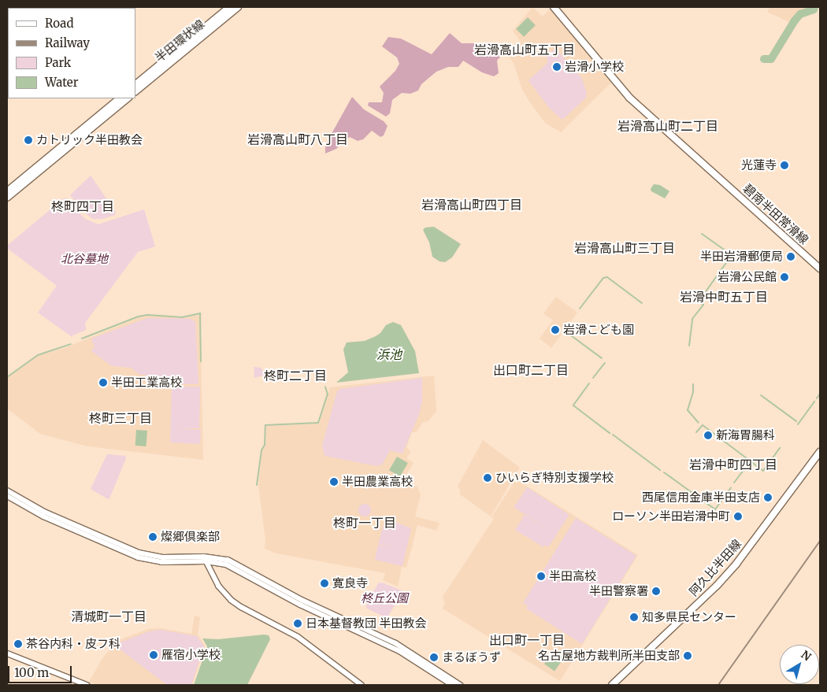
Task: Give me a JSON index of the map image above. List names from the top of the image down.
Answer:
{
  "streets": {
    "main road": ["半田環状線", "碧南半田常滑線", "阿久比半田線"]
  },
  "districts": [
    "岩滑高山町五丁目",
    "岩滑高山町二丁目",
    "岩滑高山町八丁目",
    "岩滑高山町四丁目",
    "柊町四丁目",
    "岩滑高山町三丁目",
    "岩滑中町五丁目",
    "出口町二丁目",
    "柊町二丁目",
    "柊町三丁目",
    "岩滑中町四丁目",
    "柊町一丁目",
    "清城町一丁目",
    "出口町一丁目"
  ],
  "water": ["浜池"],
  "parks": ["北谷墓地", "柊丘公園"],
  "places": [
    "岩滑小学校",
    "カトリック半田教会",
    "光蓮寺",
    "半田岩滑郵便局",
    "岩滑公民館",
    "岩滑こども園",
    "半田工業高校",
    "新海胃腸科",
    "ひいらぎ特別支援学校",
    "半田農業高校",
    "西尾信用金庫半田支店",
    "ローソン半田岩滑中町",
    "燦郷倶楽部",
    "半田高校",
    "寛良寺",
    "半田警察署",
    "知多県民センター",
    "日本基督教団 半田教会",
    "茶谷内科・皮フ科",
    "雁宿小学校",
    "名古屋地方裁判所半田支部",
    "まるぼうず"
  ],
  "legend": [
    "Road",
    "Railway",
    "Park",
    "Water"
  ],
  "scale_bar": "100 m",
  "north": "top right"
}
